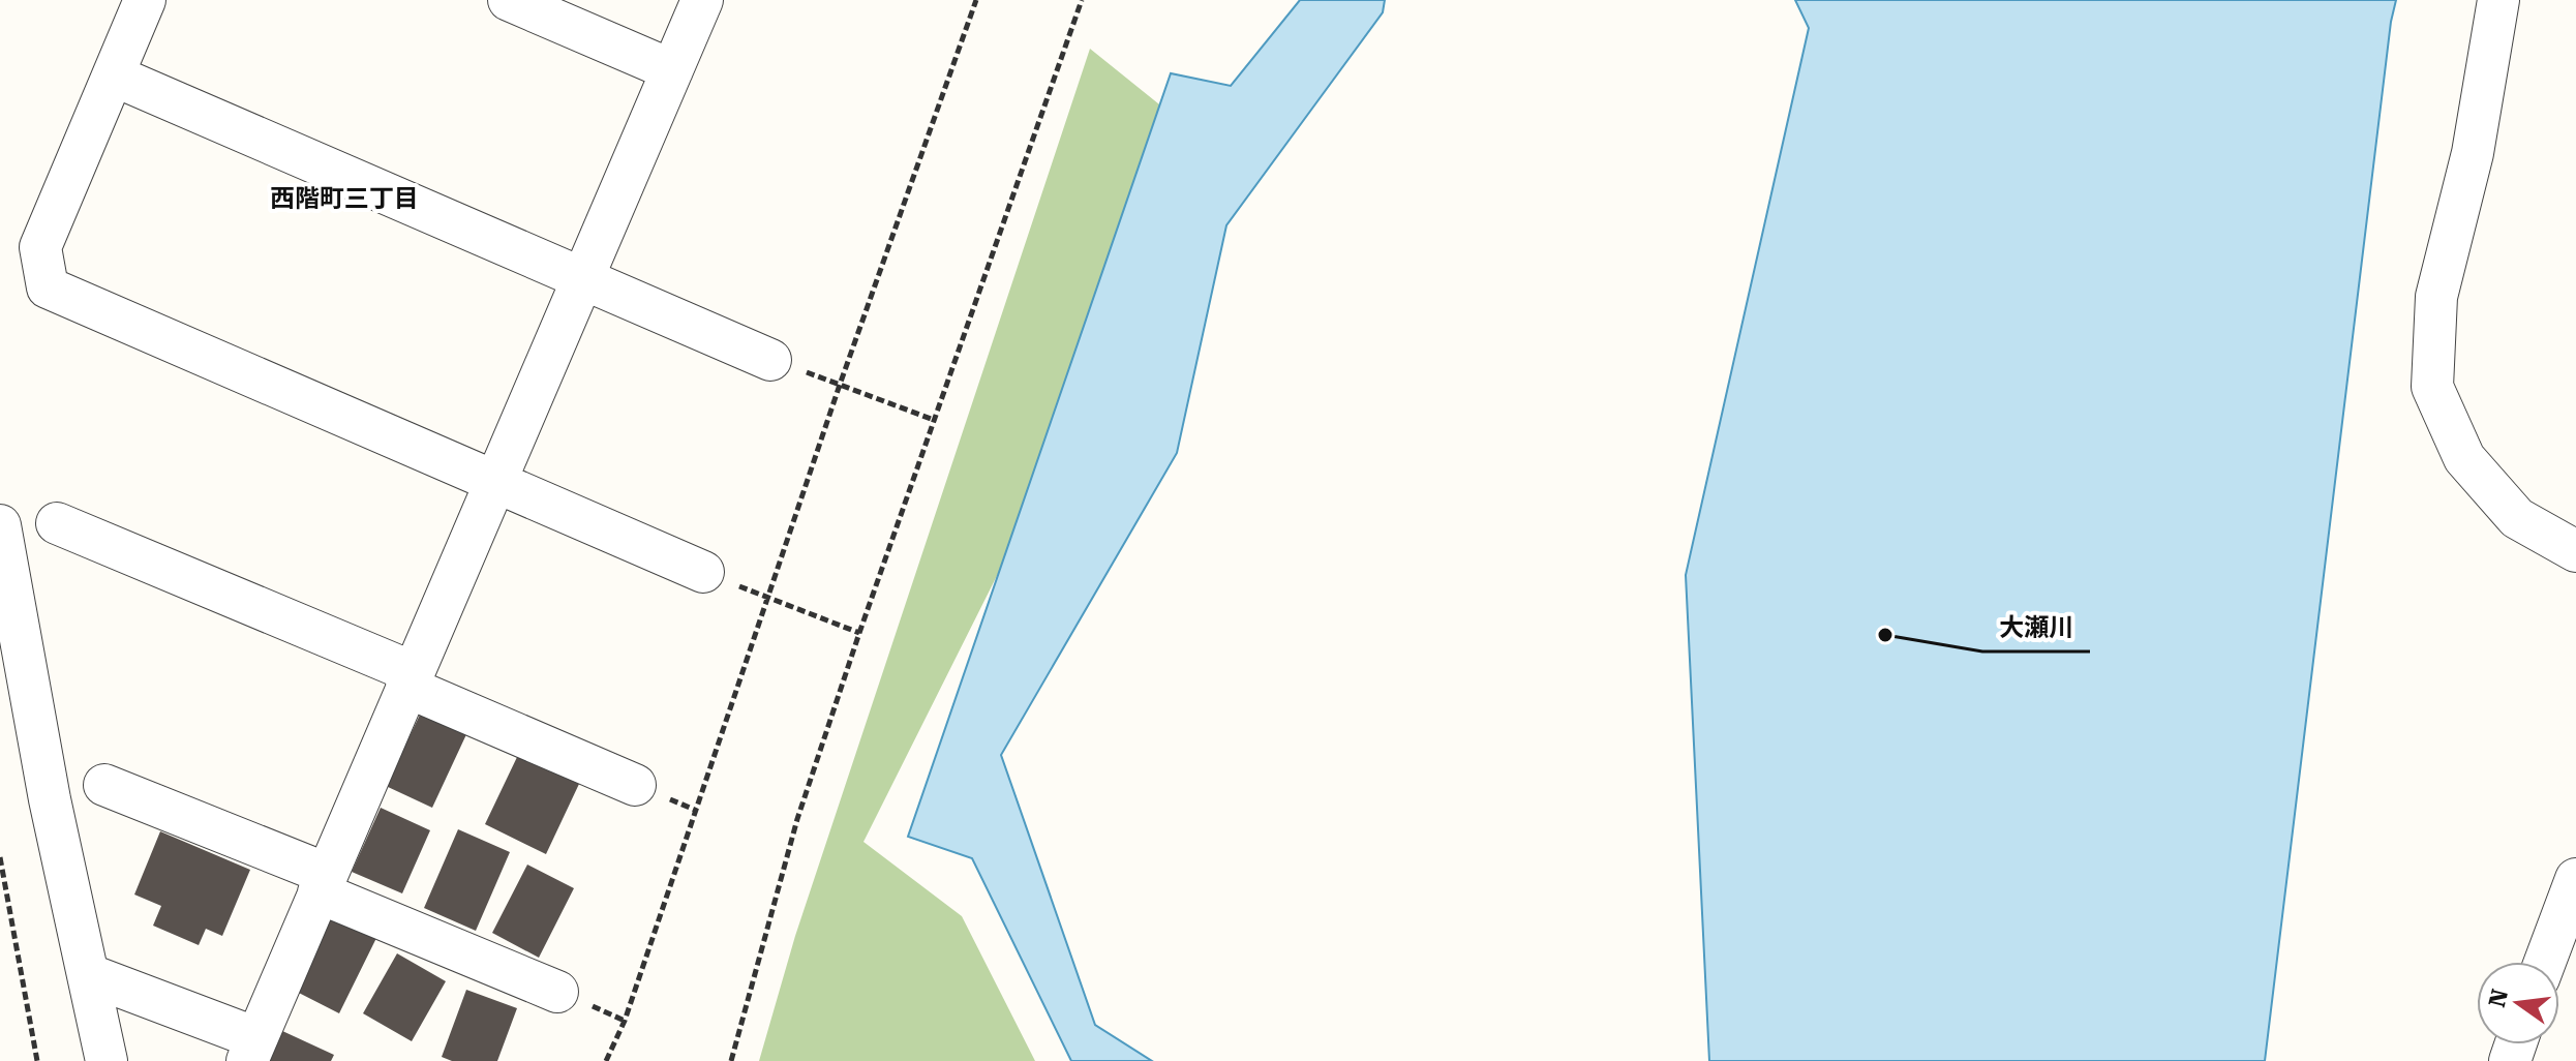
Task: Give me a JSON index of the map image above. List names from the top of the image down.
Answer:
{
  "districts": ["西階町三丁目"],
  "places": ["大瀬川"],
  "north": "left"
}
